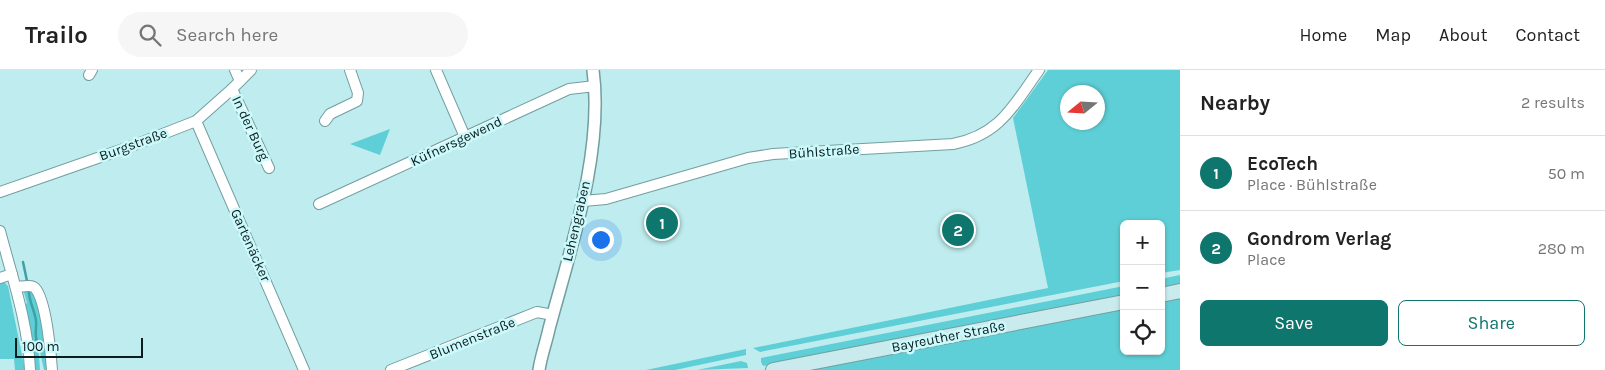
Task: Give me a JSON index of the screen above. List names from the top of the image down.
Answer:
{
  "streets": {
    "main road": ["Bayreuther Straße"],
    "street": [
      "In der Burg",
      "Küfnersgewend",
      "Burgstraße",
      "Bühlstraße",
      "Lehengraben",
      "Gartenäcker",
      "Blumenstraße"
    ]
  },
  "crossings": [
    ["In der Burg", "Burgstraße"],
    ["Küfnersgewend", "Lehengraben"],
    ["Burgstraße", "Gartenäcker"],
    ["Bühlstraße", "Lehengraben"],
    ["Lehengraben", "Blumenstraße"]
  ],
  "scale_bar": "100 m",
  "north": "left",
  "page": {
    "header": "Trailo",
    "search": "Search here",
    "nav": [
      "Home",
      "Map",
      "About",
      "Contact"
    ],
    "heading": ["Nearby", "2 results"],
    "list": [
      {
        "mark": "1",
        "name": "EcoTech",
        "note": "Place · Bühlstraße",
        "value": "50 m"
      },
      {
        "mark": "2",
        "name": "Gondrom Verlag",
        "note": "Place",
        "value": "280 m"
      }
    ],
    "pins": ["1", "2"],
    "map_buttons": ["+", "−"],
    "buttons": ["Save", "Share"],
    "scale": "100 m"
  }
}
